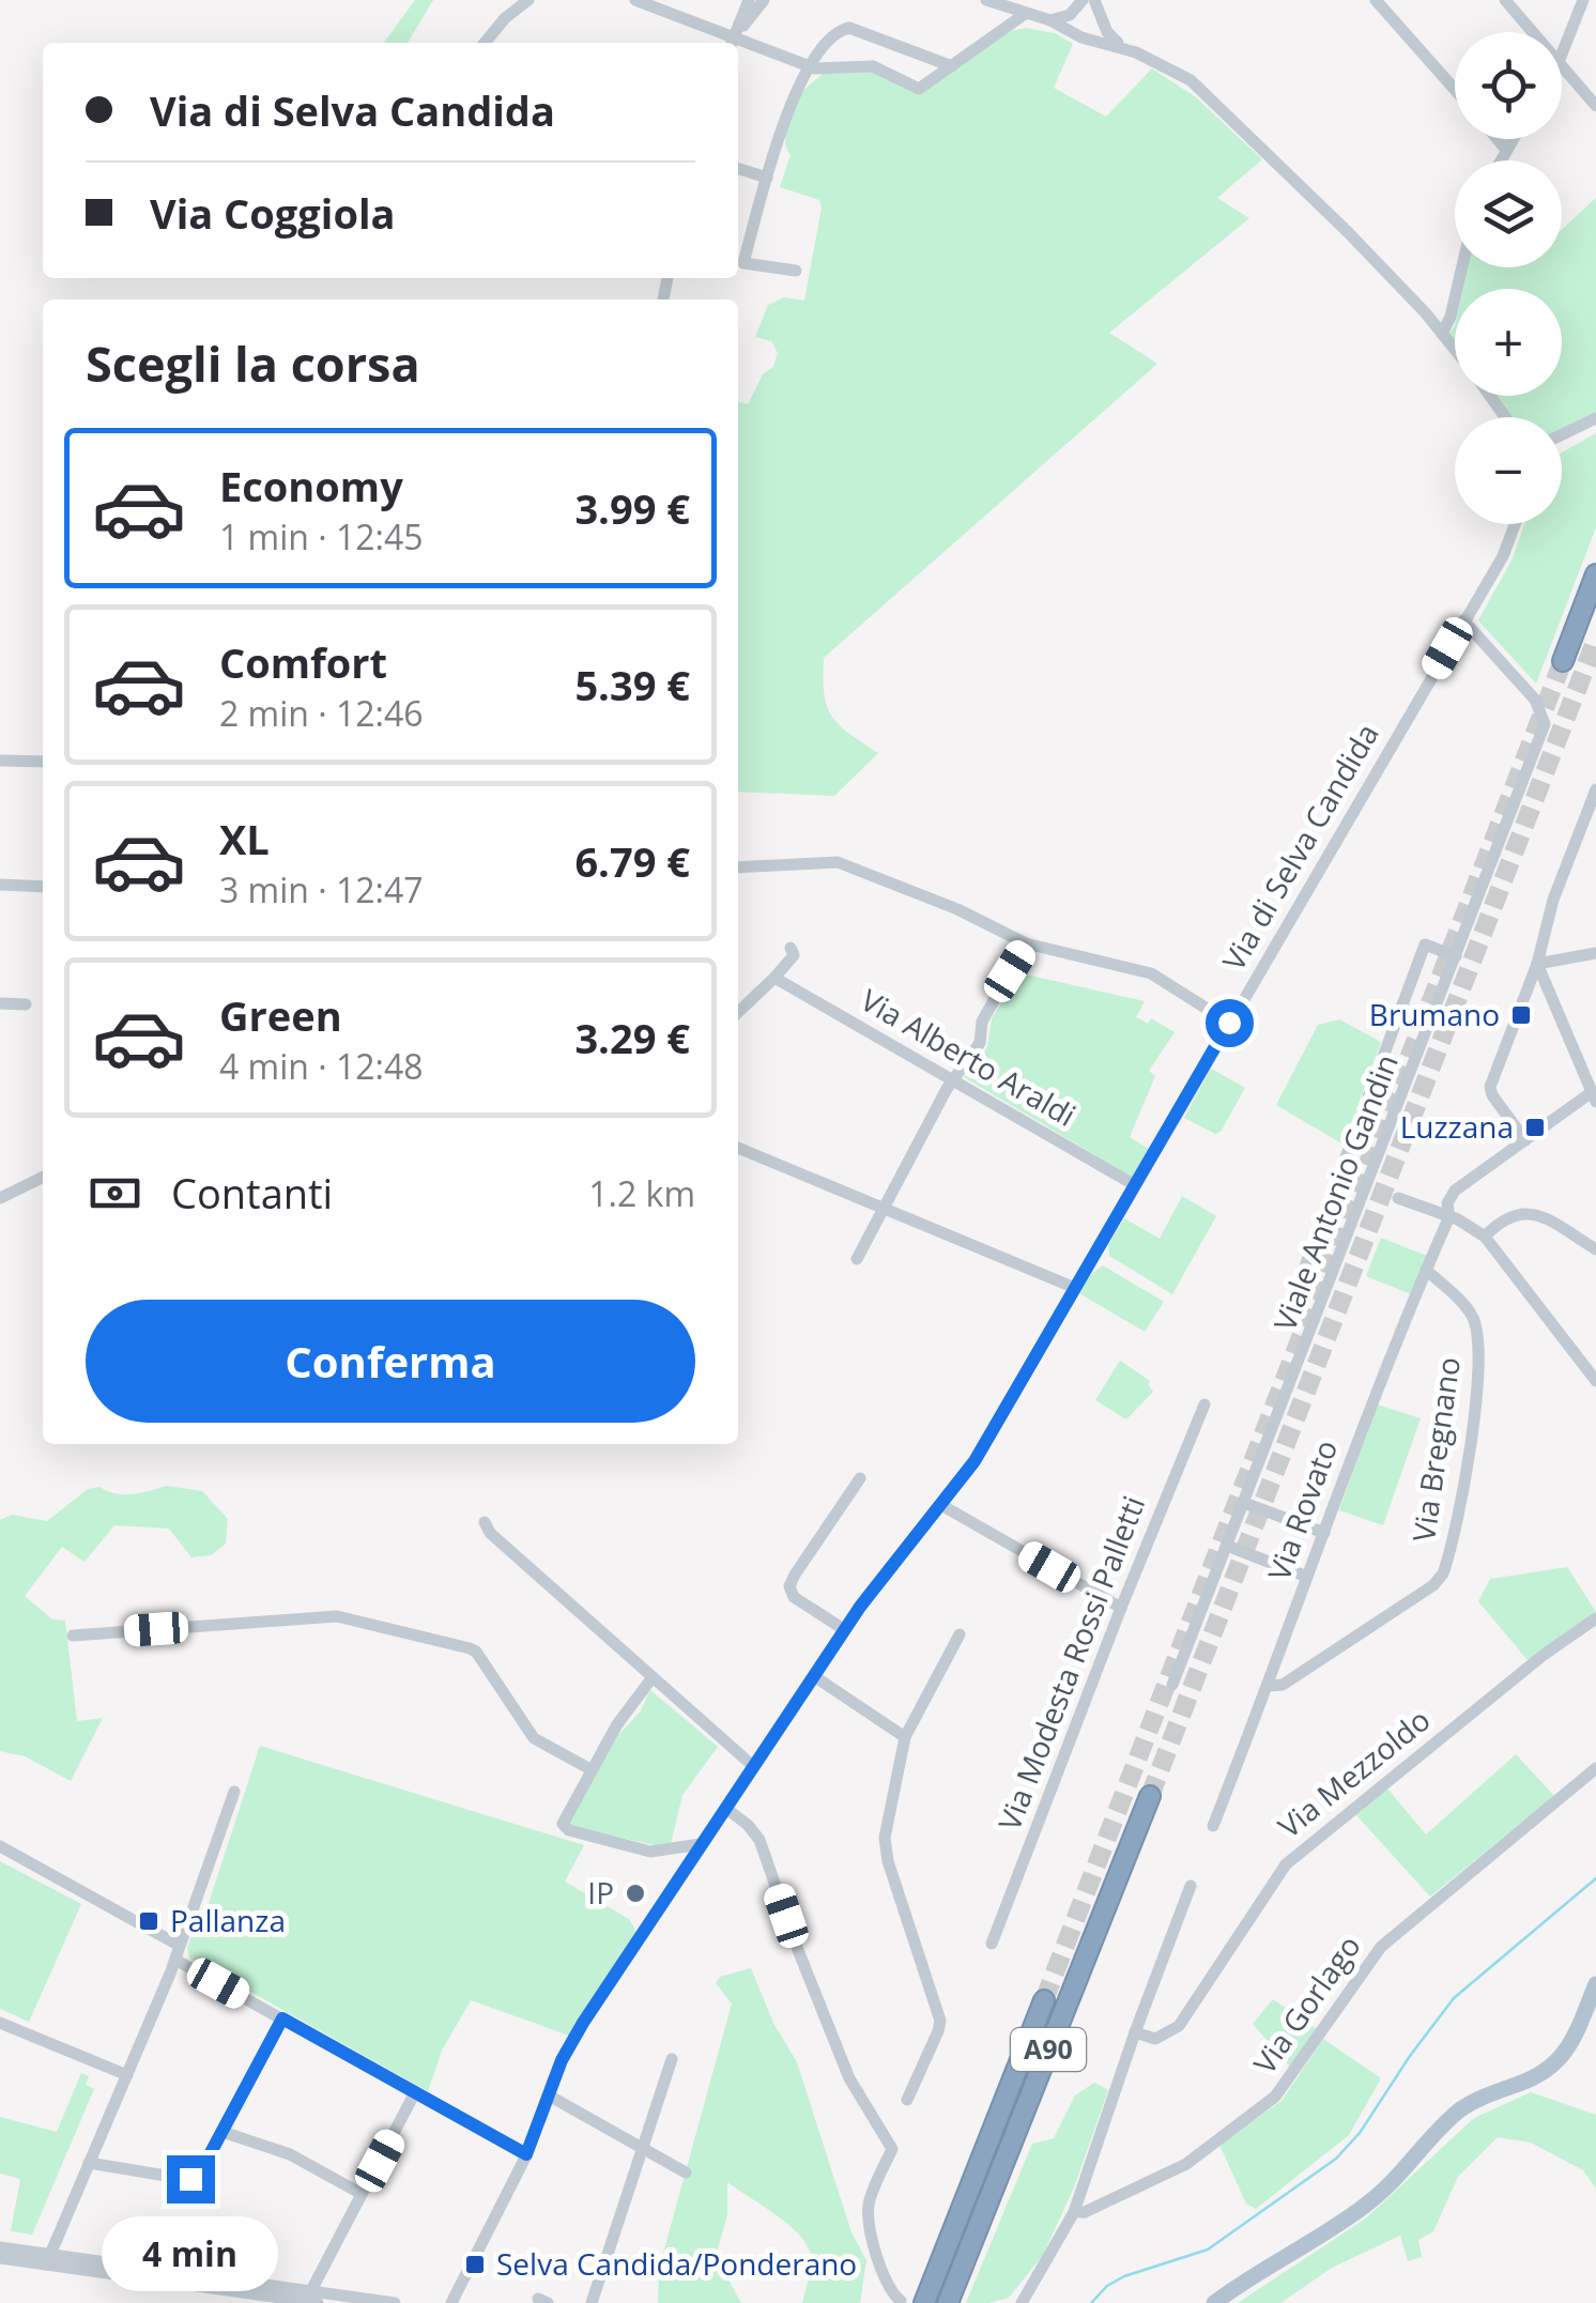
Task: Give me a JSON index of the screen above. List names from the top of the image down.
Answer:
{
  "streets": {
    "highway": ["A90"],
    "street": [
      "Via di Selva Candida",
      "Via Alberto Araldi",
      "Viale Antonio Gandin",
      "Via Bregnano",
      "Via Rovato",
      "Via Modesta Rossi Palletti",
      "Via Mezzoldo",
      "Via Gorlago"
    ]
  },
  "crossings": [
    ["Via di Selva Candida", "Via Alberto Araldi"],
    ["Via di Selva Candida", "Viale Antonio Gandin"],
    ["Via Bregnano", "Via Rovato"]
  ],
  "places": {
    "transit": [
      "Brumano",
      "Luzzana",
      "Pallanza",
      "Selva Candida/Ponderano"
    ],
    "other": ["IP"]
  },
  "page": {
    "map_buttons": ["+", "−"],
    "banner": ["Via di Selva Candida", "Via Coggiola"],
    "heading": "Scegli la corsa",
    "list": [
      {
        "name": "Economy",
        "note": "1 min · 12:45",
        "value": "3.99 €"
      },
      {
        "name": "Comfort",
        "note": "2 min · 12:46",
        "value": "5.39 €"
      },
      {
        "name": "XL",
        "note": "3 min · 12:47",
        "value": "6.79 €"
      },
      {
        "name": "Green",
        "note": "4 min · 12:48",
        "value": "3.29 €"
      }
    ],
    "pay": ["Contanti", "1.2 km"],
    "buttons": "Conferma",
    "bubble": "4 min"
  }
}
